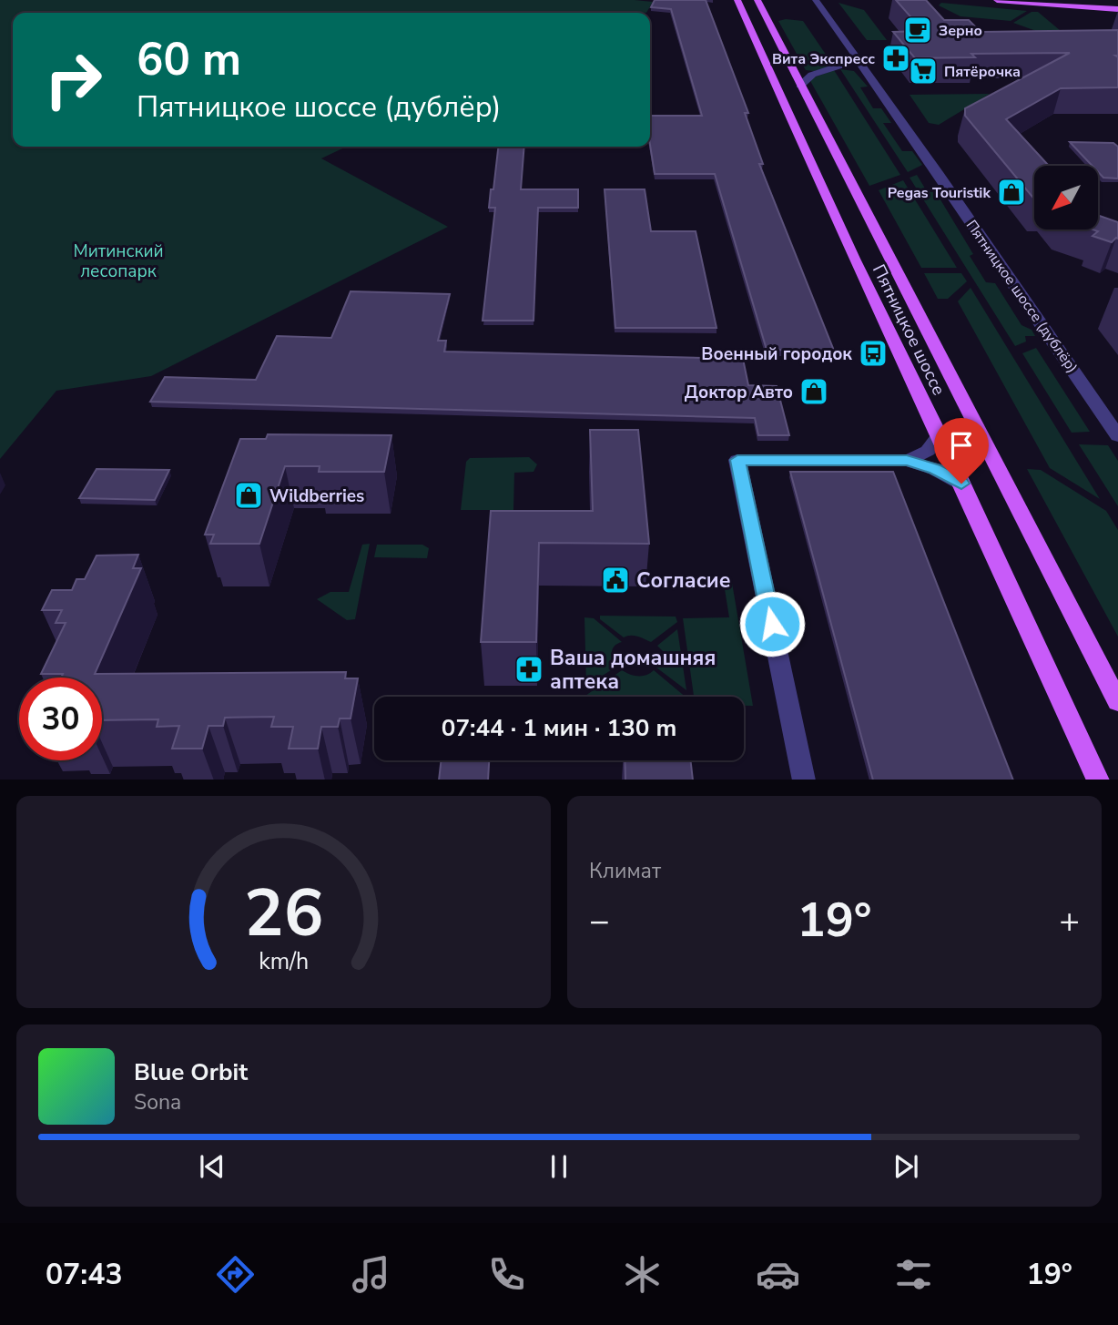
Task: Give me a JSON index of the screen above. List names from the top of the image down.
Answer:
{
  "streets": {
    "main road": ["Пятницкое шоссе"],
    "street": ["Пятницкое шоссе (дублёр)"]
  },
  "parks": ["Митинский лесопарк"],
  "places": {
    "cafe": ["Зерно"],
    "pharmacy": ["Вита Экспресс", "Ваша домашняя аптека"],
    "supermarket": ["Пятёрочка"],
    "shop": ["Pegas Touristik", "Доктор Авто", "Wildberries"],
    "bus stop": ["Военный городок"],
    "public building": ["Согласие"]
  },
  "north": "bottom left",
  "page": {
    "turn": ["60 m", "Пятницкое шоссе (дублёр)"],
    "limit": "30",
    "trip": "07:44 · 1 мин · 130 m",
    "tile": "Климат",
    "heat": ["−", "19°", "+"],
    "song": ["Blue Orbit", "Sona"],
    "tabs": ["07:43", "19°"],
    "gauge": ["26", "km/h"]
  }
}
